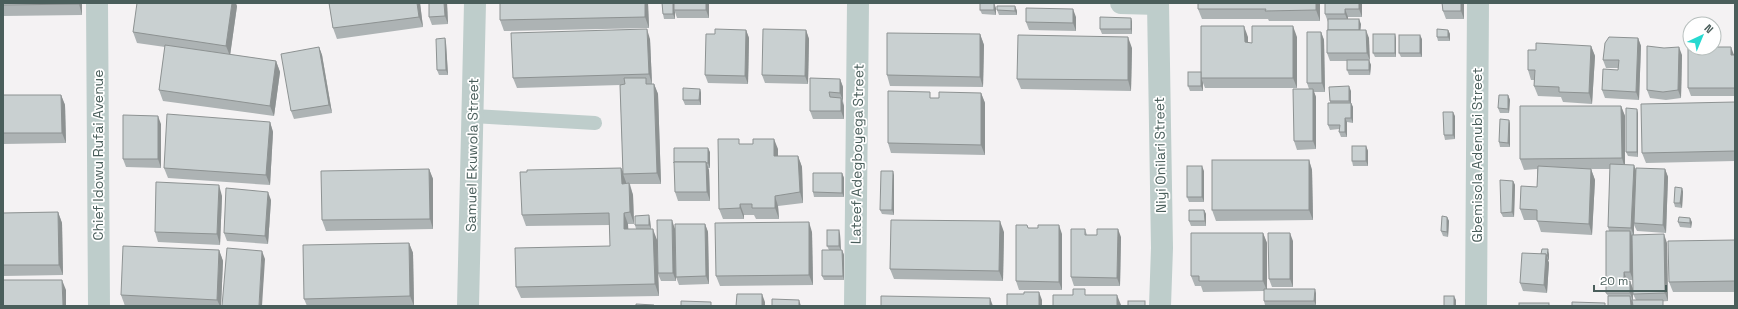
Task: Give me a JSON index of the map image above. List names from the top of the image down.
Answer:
{
  "streets": {
    "street": [
      "Lateef Adegboyega Street",
      "Chief Idowu Rufai Avenue",
      "Samuel Ekuwola Street",
      "Niyi Onilari Street",
      "Gbemisola Adenubi Street"
    ]
  },
  "scale_bar": "20 m",
  "north": "top right"
}
